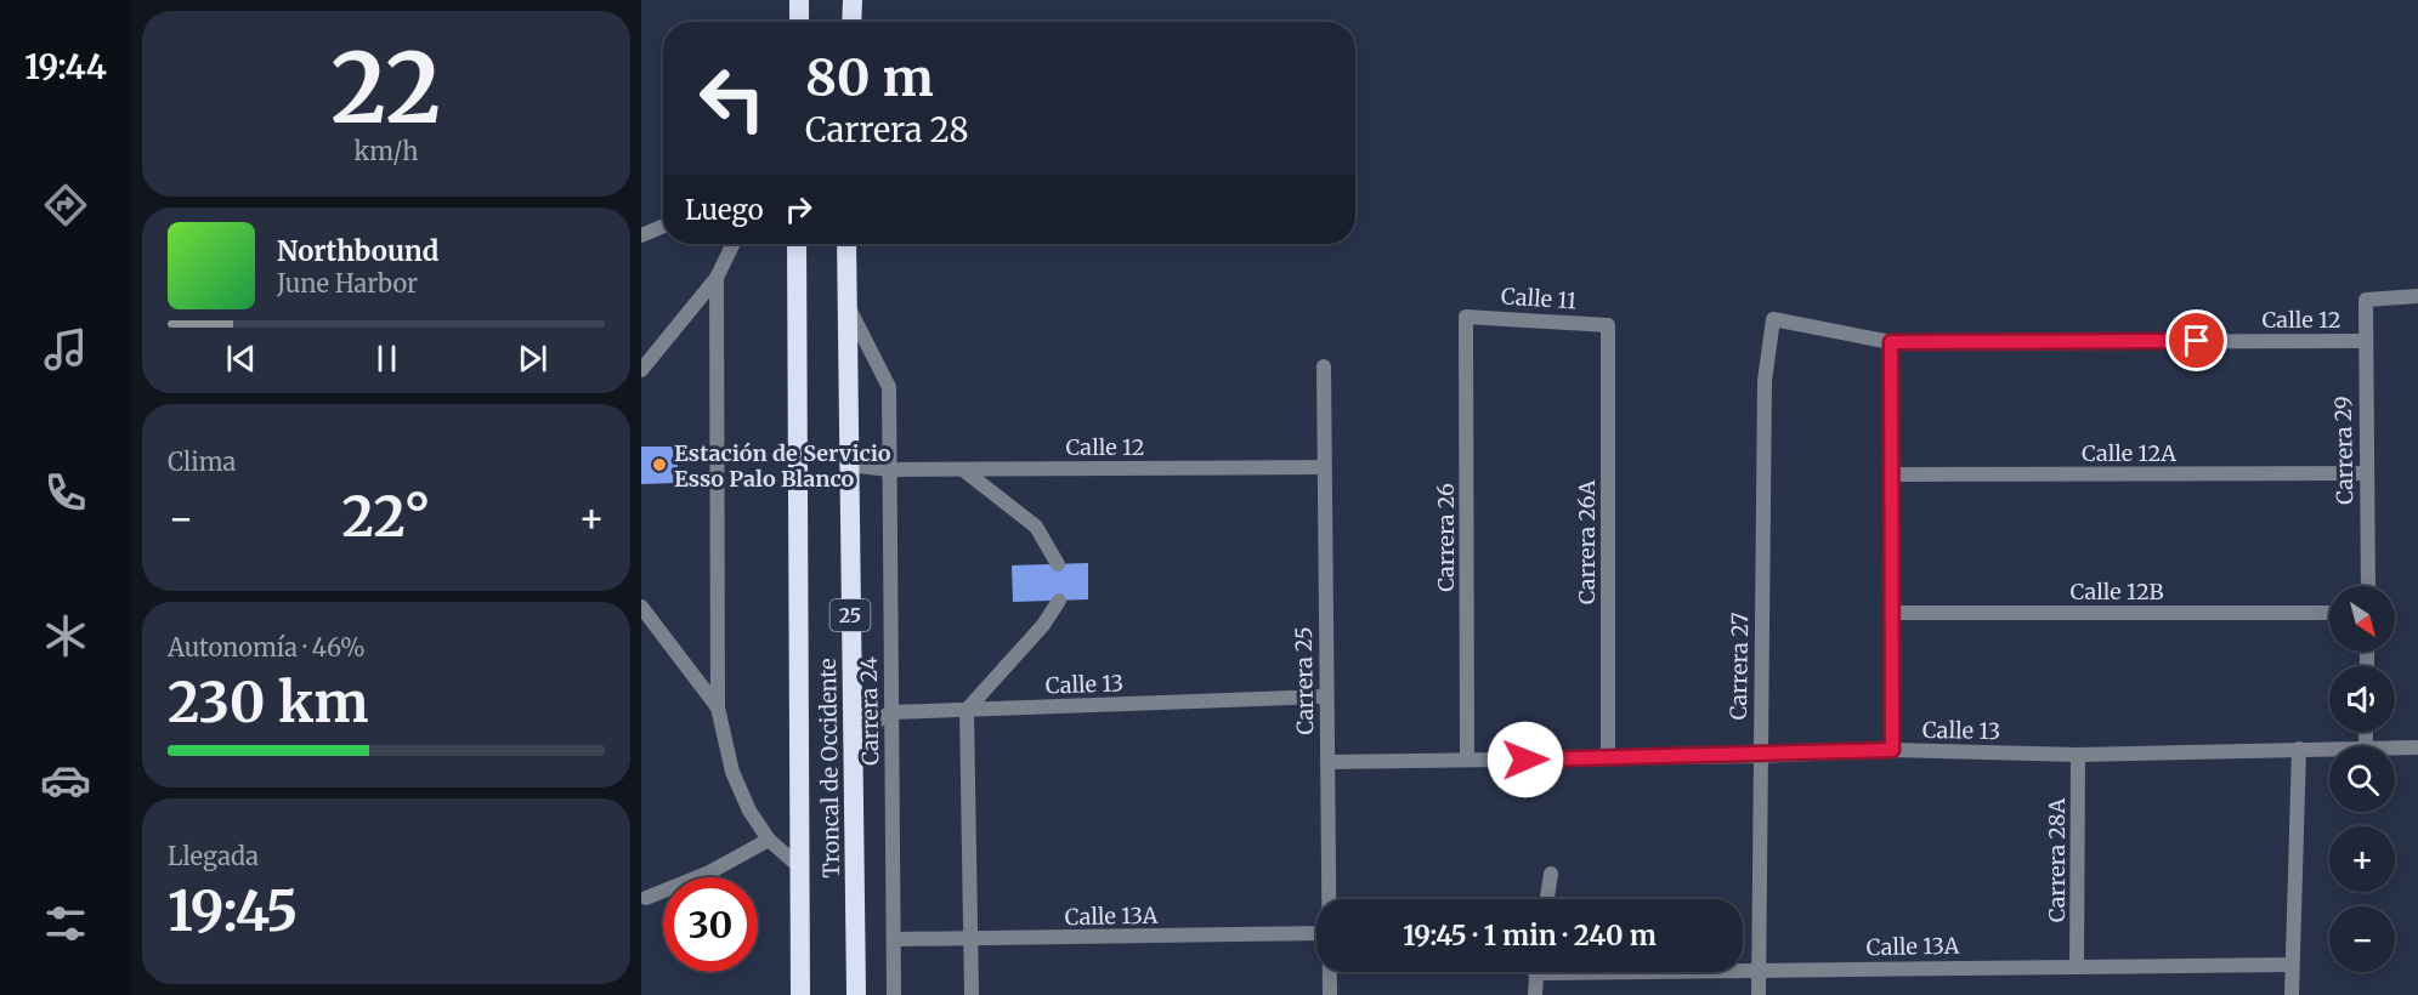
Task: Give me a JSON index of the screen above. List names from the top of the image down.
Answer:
{
  "streets": {
    "highway": ["25", "Troncal de Occidente"],
    "street": [
      "Calle 11",
      "Calle 12",
      "Carrera 29",
      "Calle 12A",
      "Carrera 26",
      "Carrera 26A",
      "Calle 12B",
      "Carrera 27",
      "Carrera 25",
      "Calle 13",
      "Carrera 24",
      "Carrera 28A",
      "Calle 13A"
    ]
  },
  "crossings": [
    ["Calle 11", "Carrera 26"],
    ["Calle 11", "Carrera 26A"],
    ["Calle 12", "Carrera 29"],
    ["Calle 12", "Carrera 27"],
    ["Calle 12", "Carrera 25"],
    ["Calle 12", "Carrera 24"],
    ["Calle 12", "Troncal de Occidente"],
    ["Carrera 29", "Calle 12A"],
    ["Carrera 26", "Calle 13"],
    ["Carrera 26A", "Calle 13"],
    ["Carrera 27", "Calle 13"],
    ["Carrera 27", "Calle 13A"],
    ["Carrera 25", "Calle 13"],
    ["Calle 13", "Carrera 24"],
    ["Calle 13", "Carrera 28A"],
    ["Carrera 24", "Troncal de Occidente"],
    ["Carrera 24", "Calle 13A"],
    ["Carrera 28A", "Calle 13A"]
  ],
  "places": ["Estación de Servicio Esso Palo Blanco"],
  "north": "bottom right",
  "page": {
    "tabs": "19:44",
    "tile": [
      ["22", "km/h"],
      "Clima",
      ["Autonomía · 46%", "230 km"],
      ["Llegada", "19:45"]
    ],
    "turn": ["80 m", "Carrera 28"],
    "then": "Luego",
    "song": ["Northbound", "June Harbor"],
    "heat": ["−", "22°", "+"],
    "map_buttons": ["+", "−"],
    "limit": "30",
    "trip": "19:45 · 1 min · 240 m"
  }
}
